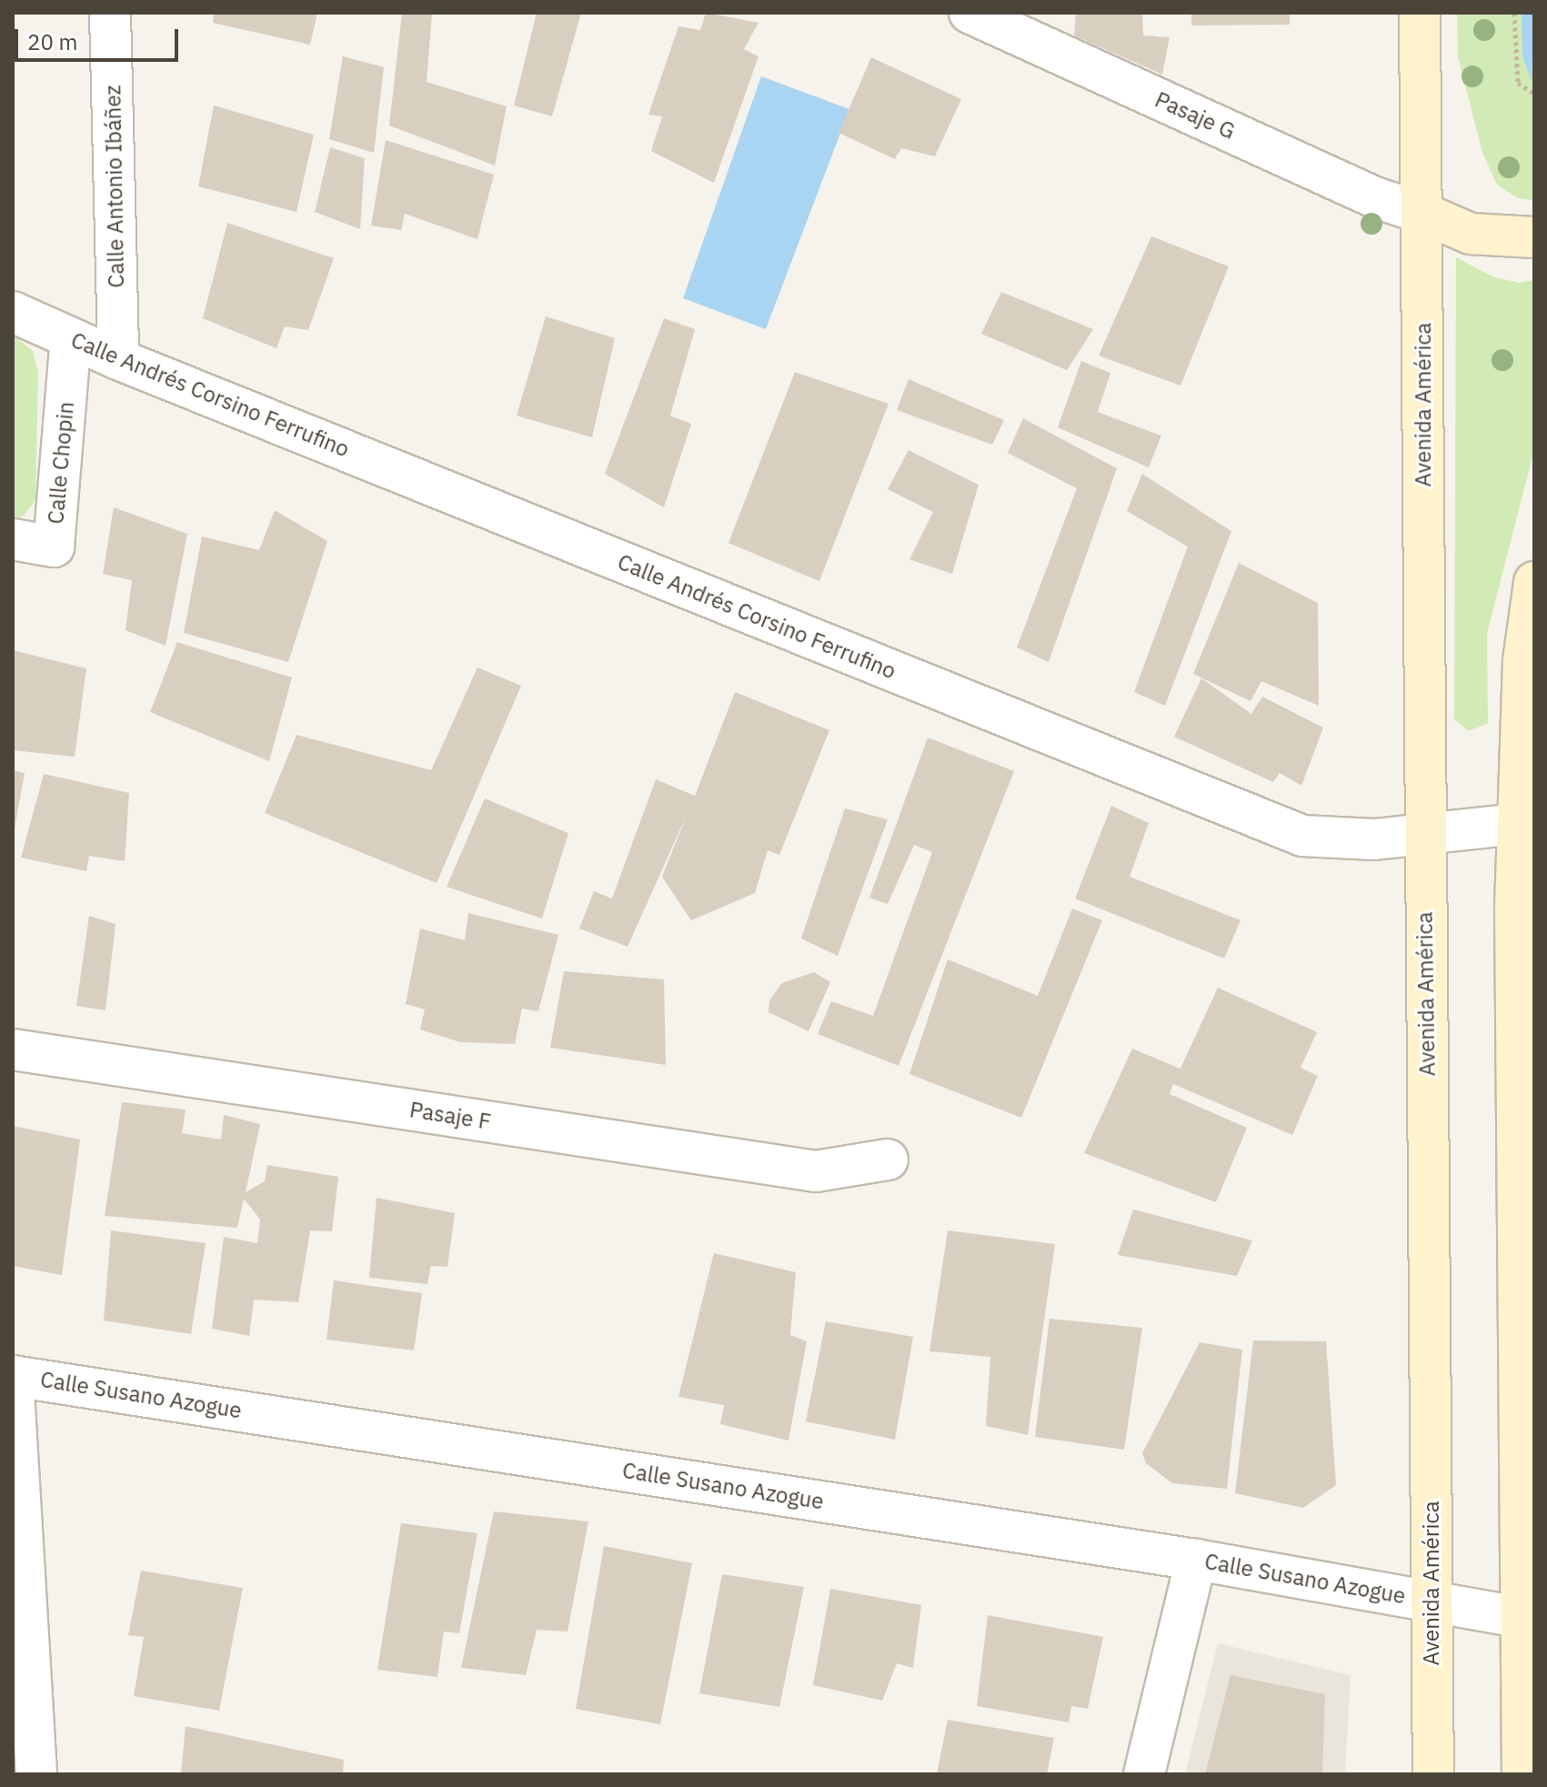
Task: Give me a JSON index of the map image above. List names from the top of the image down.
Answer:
{
  "streets": {
    "main road": ["Avenida América"],
    "street": [
      "Pasaje G",
      "Calle Antonio Ibáñez",
      "Calle Andrés Corsino Ferrufino",
      "Calle Chopin",
      "Pasaje F",
      "Calle Susano Azogue"
    ]
  },
  "crossings": [
    ["Pasaje G", "Avenida América"],
    ["Calle Antonio Ibáñez", "Calle Andrés Corsino Ferrufino"],
    ["Calle Andrés Corsino Ferrufino", "Avenida América"],
    ["Calle Andrés Corsino Ferrufino", "Calle Chopin"],
    ["Avenida América", "Calle Susano Azogue"]
  ],
  "scale_bar": "20 m"
}
